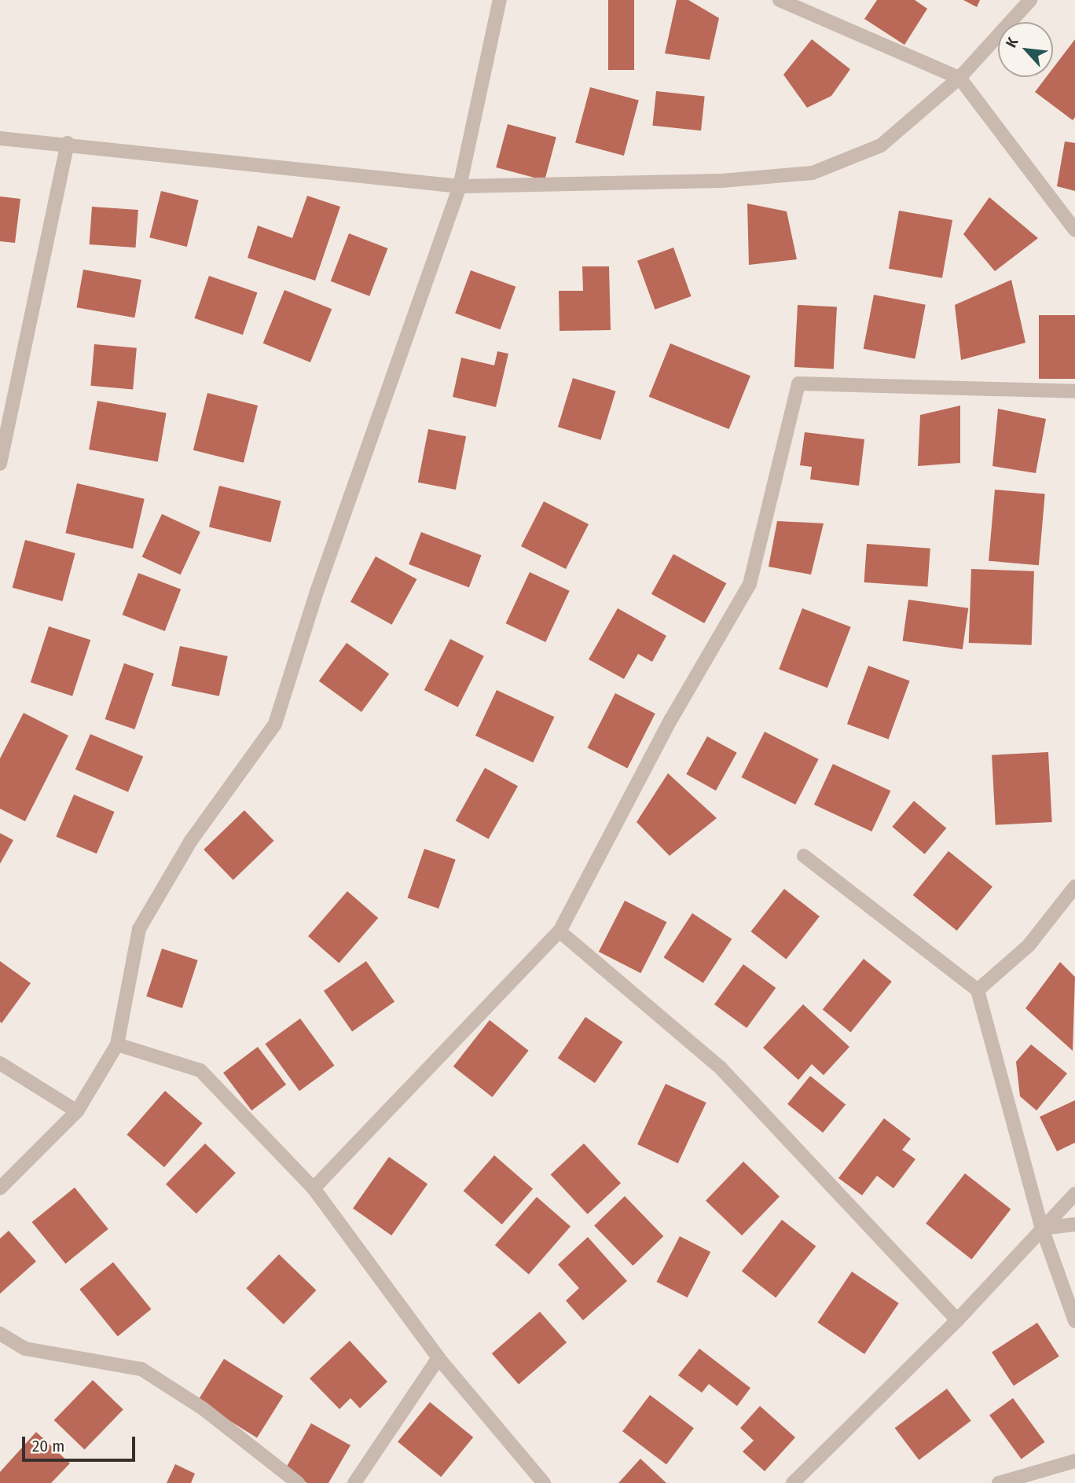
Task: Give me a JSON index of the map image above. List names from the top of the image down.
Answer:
{
  "scale_bar": "20 m",
  "north": "top left"
}
